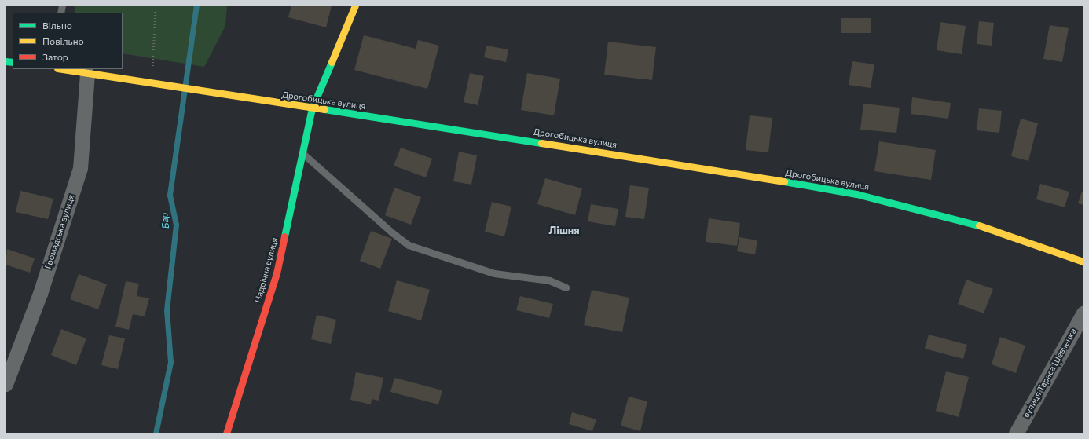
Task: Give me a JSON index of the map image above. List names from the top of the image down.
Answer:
{
  "streets": {
    "main road": ["Дрогобицька вулиця", "Надрічна вулиця"],
    "street": ["Громадська вулиця", "вулиця Тараса Шевченка"]
  },
  "crossings": [
    ["Дрогобицька вулиця", "Громадська вулиця"],
    ["Дрогобицька вулиця", "Надрічна вулиця"]
  ],
  "districts": ["Лішня"],
  "water": ["Бар"],
  "legend": ["Вільно", "Повільно", "Затор"]
}
